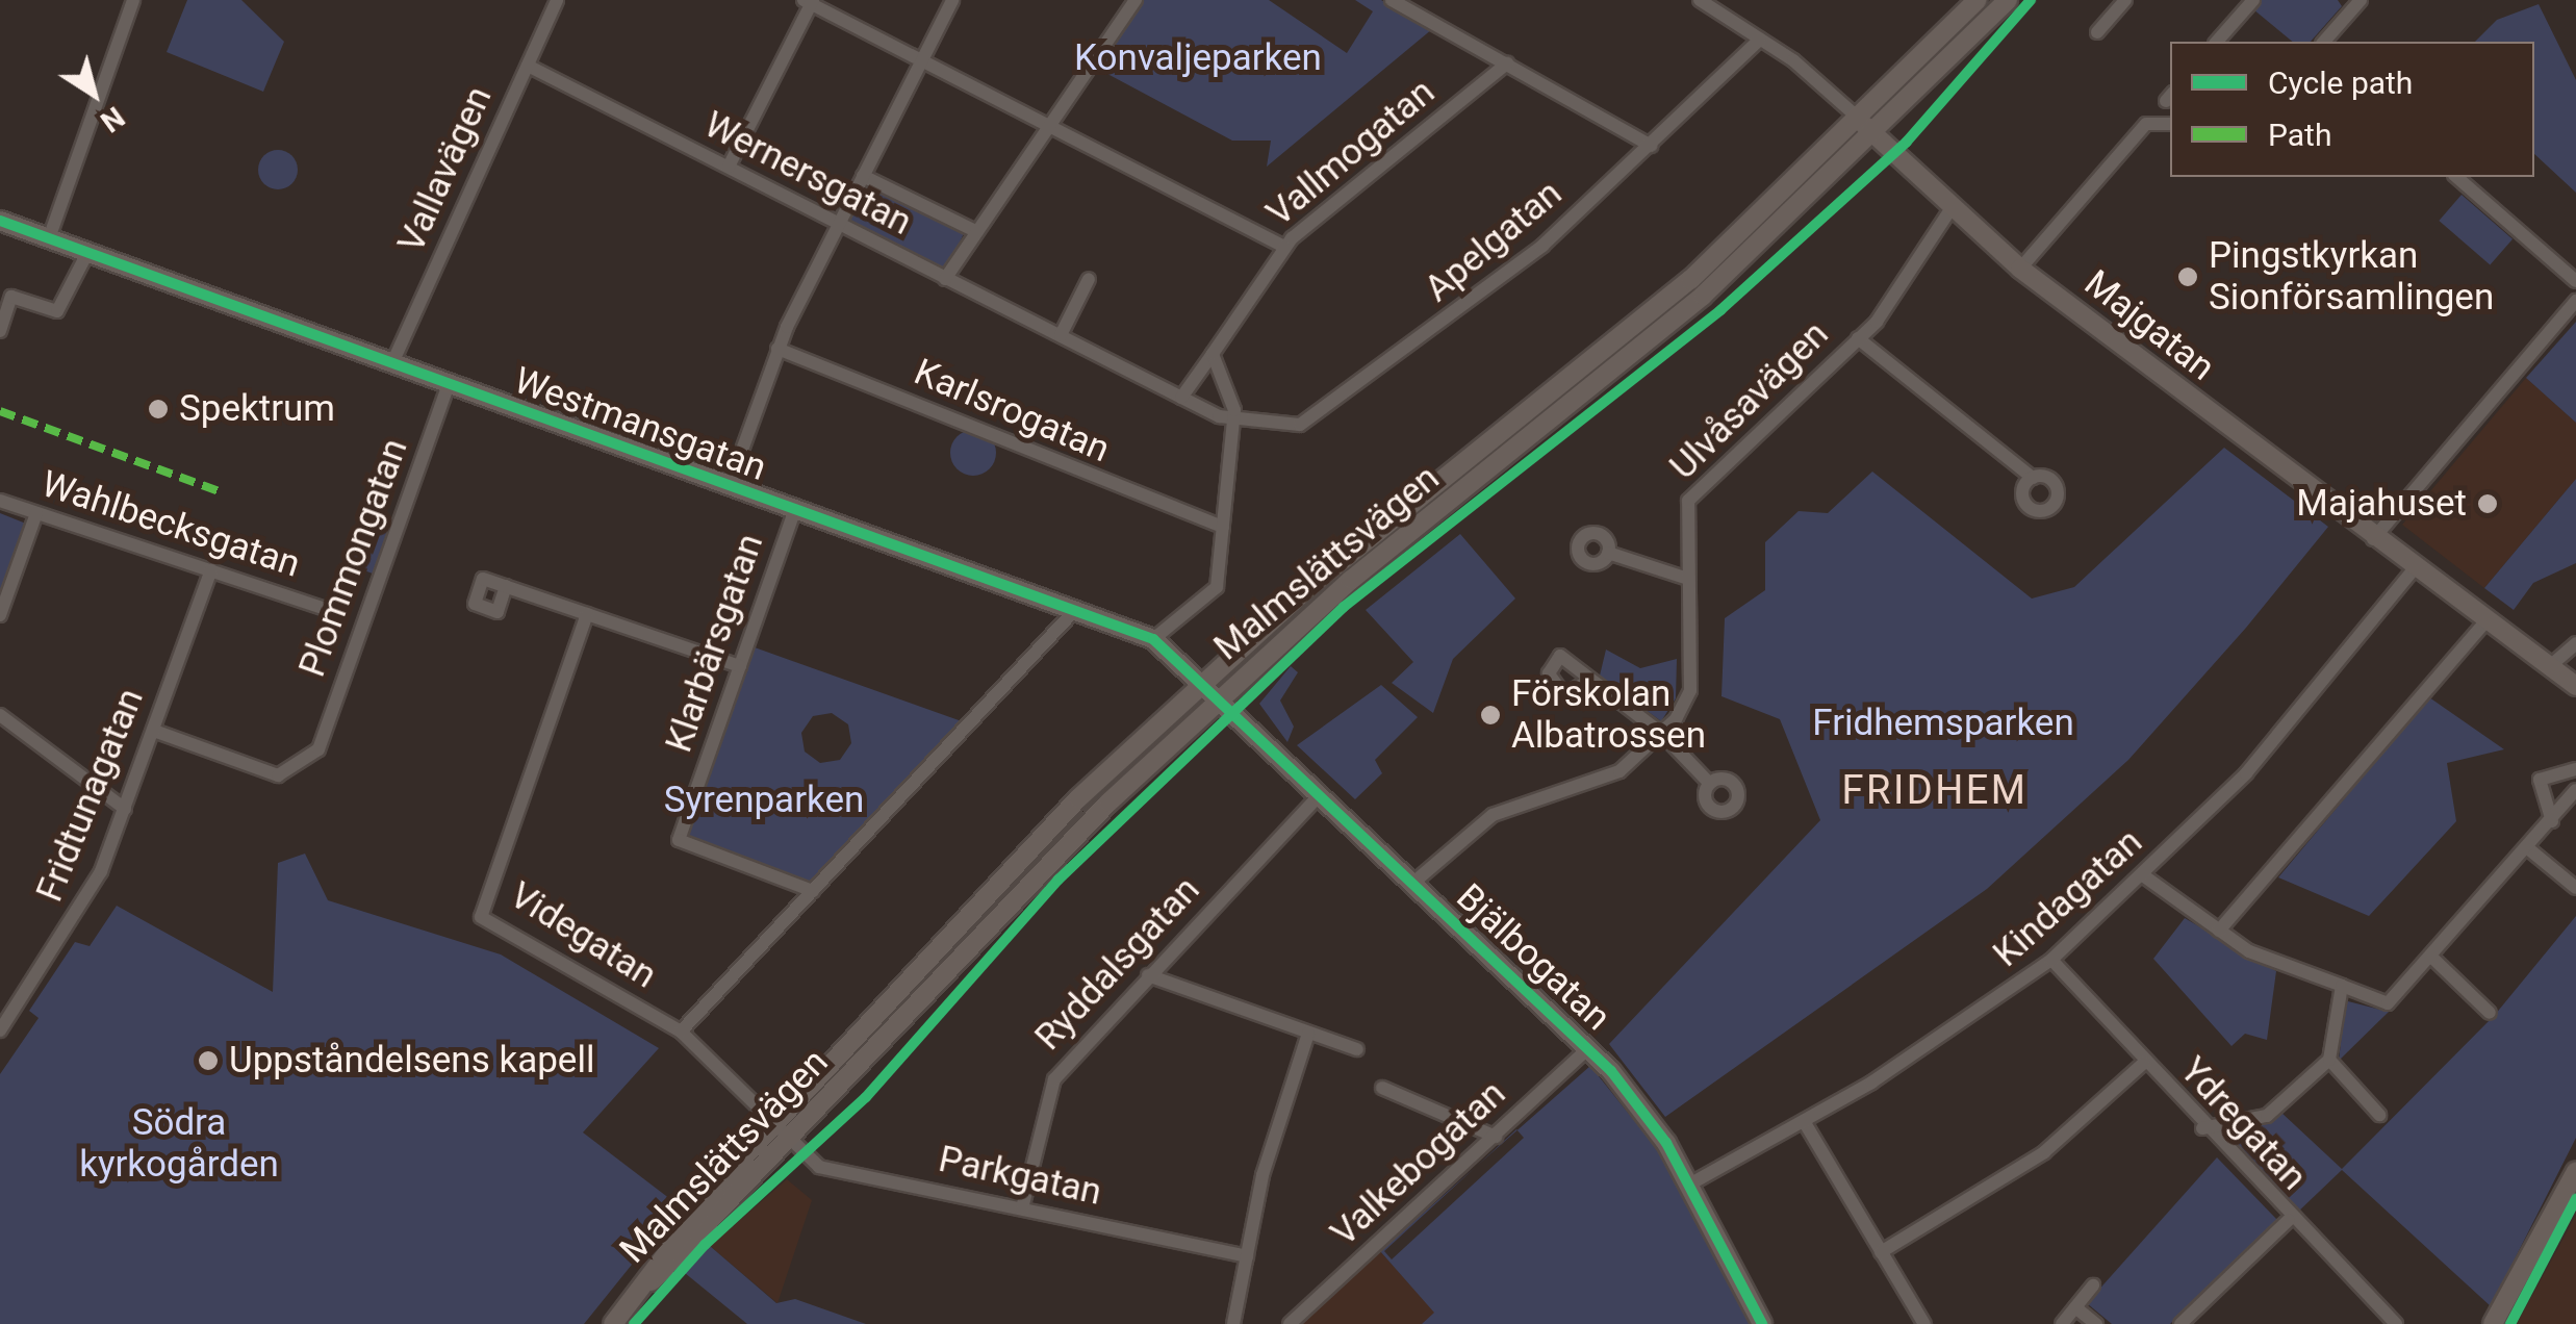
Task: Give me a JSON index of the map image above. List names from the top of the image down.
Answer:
{
  "streets": {
    "main road": [
      "Majgatan",
      "Westmansgatan",
      "Malmslättsvägen",
      "Bjälbogatan"
    ],
    "street": [
      "Vallmogatan",
      "Vallavägen",
      "Wernersgatan",
      "Apelgatan",
      "Ulvåsavägen",
      "Karlsrogatan",
      "Wahlbecksgatan",
      "Plommongatan",
      "Klarbärsgatan",
      "Fridtunagatan",
      "Kindagatan",
      "Videgatan",
      "Ryddalsgatan",
      "Ydregatan",
      "Valkebogatan",
      "Parkgatan"
    ]
  },
  "crossings": [
    ["Vallmogatan", "Wernersgatan"],
    ["Vallavägen", "Wernersgatan"],
    ["Vallavägen", "Westmansgatan"],
    ["Wernersgatan", "Apelgatan"],
    ["Apelgatan", "Majgatan"],
    ["Majgatan", "Ulvåsavägen"],
    ["Majgatan", "Malmslättsvägen"],
    ["Majgatan", "Kindagatan"],
    ["Ulvåsavägen", "Bjälbogatan"],
    ["Westmansgatan", "Plommongatan"],
    ["Westmansgatan", "Malmslättsvägen"],
    ["Westmansgatan", "Klarbärsgatan"],
    ["Westmansgatan", "Bjälbogatan"],
    ["Wahlbecksgatan", "Fridtunagatan"],
    ["Plommongatan", "Fridtunagatan"],
    ["Malmslättsvägen", "Videgatan"],
    ["Malmslättsvägen", "Bjälbogatan"],
    ["Malmslättsvägen", "Parkgatan"],
    ["Kindagatan", "Bjälbogatan"],
    ["Kindagatan", "Ydregatan"],
    ["Videgatan", "Parkgatan"],
    ["Bjälbogatan", "Ryddalsgatan"],
    ["Bjälbogatan", "Valkebogatan"],
    ["Ryddalsgatan", "Parkgatan"]
  ],
  "districts": ["FRIDHEM"],
  "parks": [
    "Konvaljeparken",
    "Fridhemsparken",
    "Syrenparken",
    "Södra kyrkogården"
  ],
  "places": [
    "Pingstkyrkan Sionförsamlingen",
    "Spektrum",
    "Majahuset",
    "Förskolan Albatrossen",
    "Uppståndelsens kapell"
  ],
  "legend": ["Cycle path", "Path"],
  "north": "bottom right"
}
